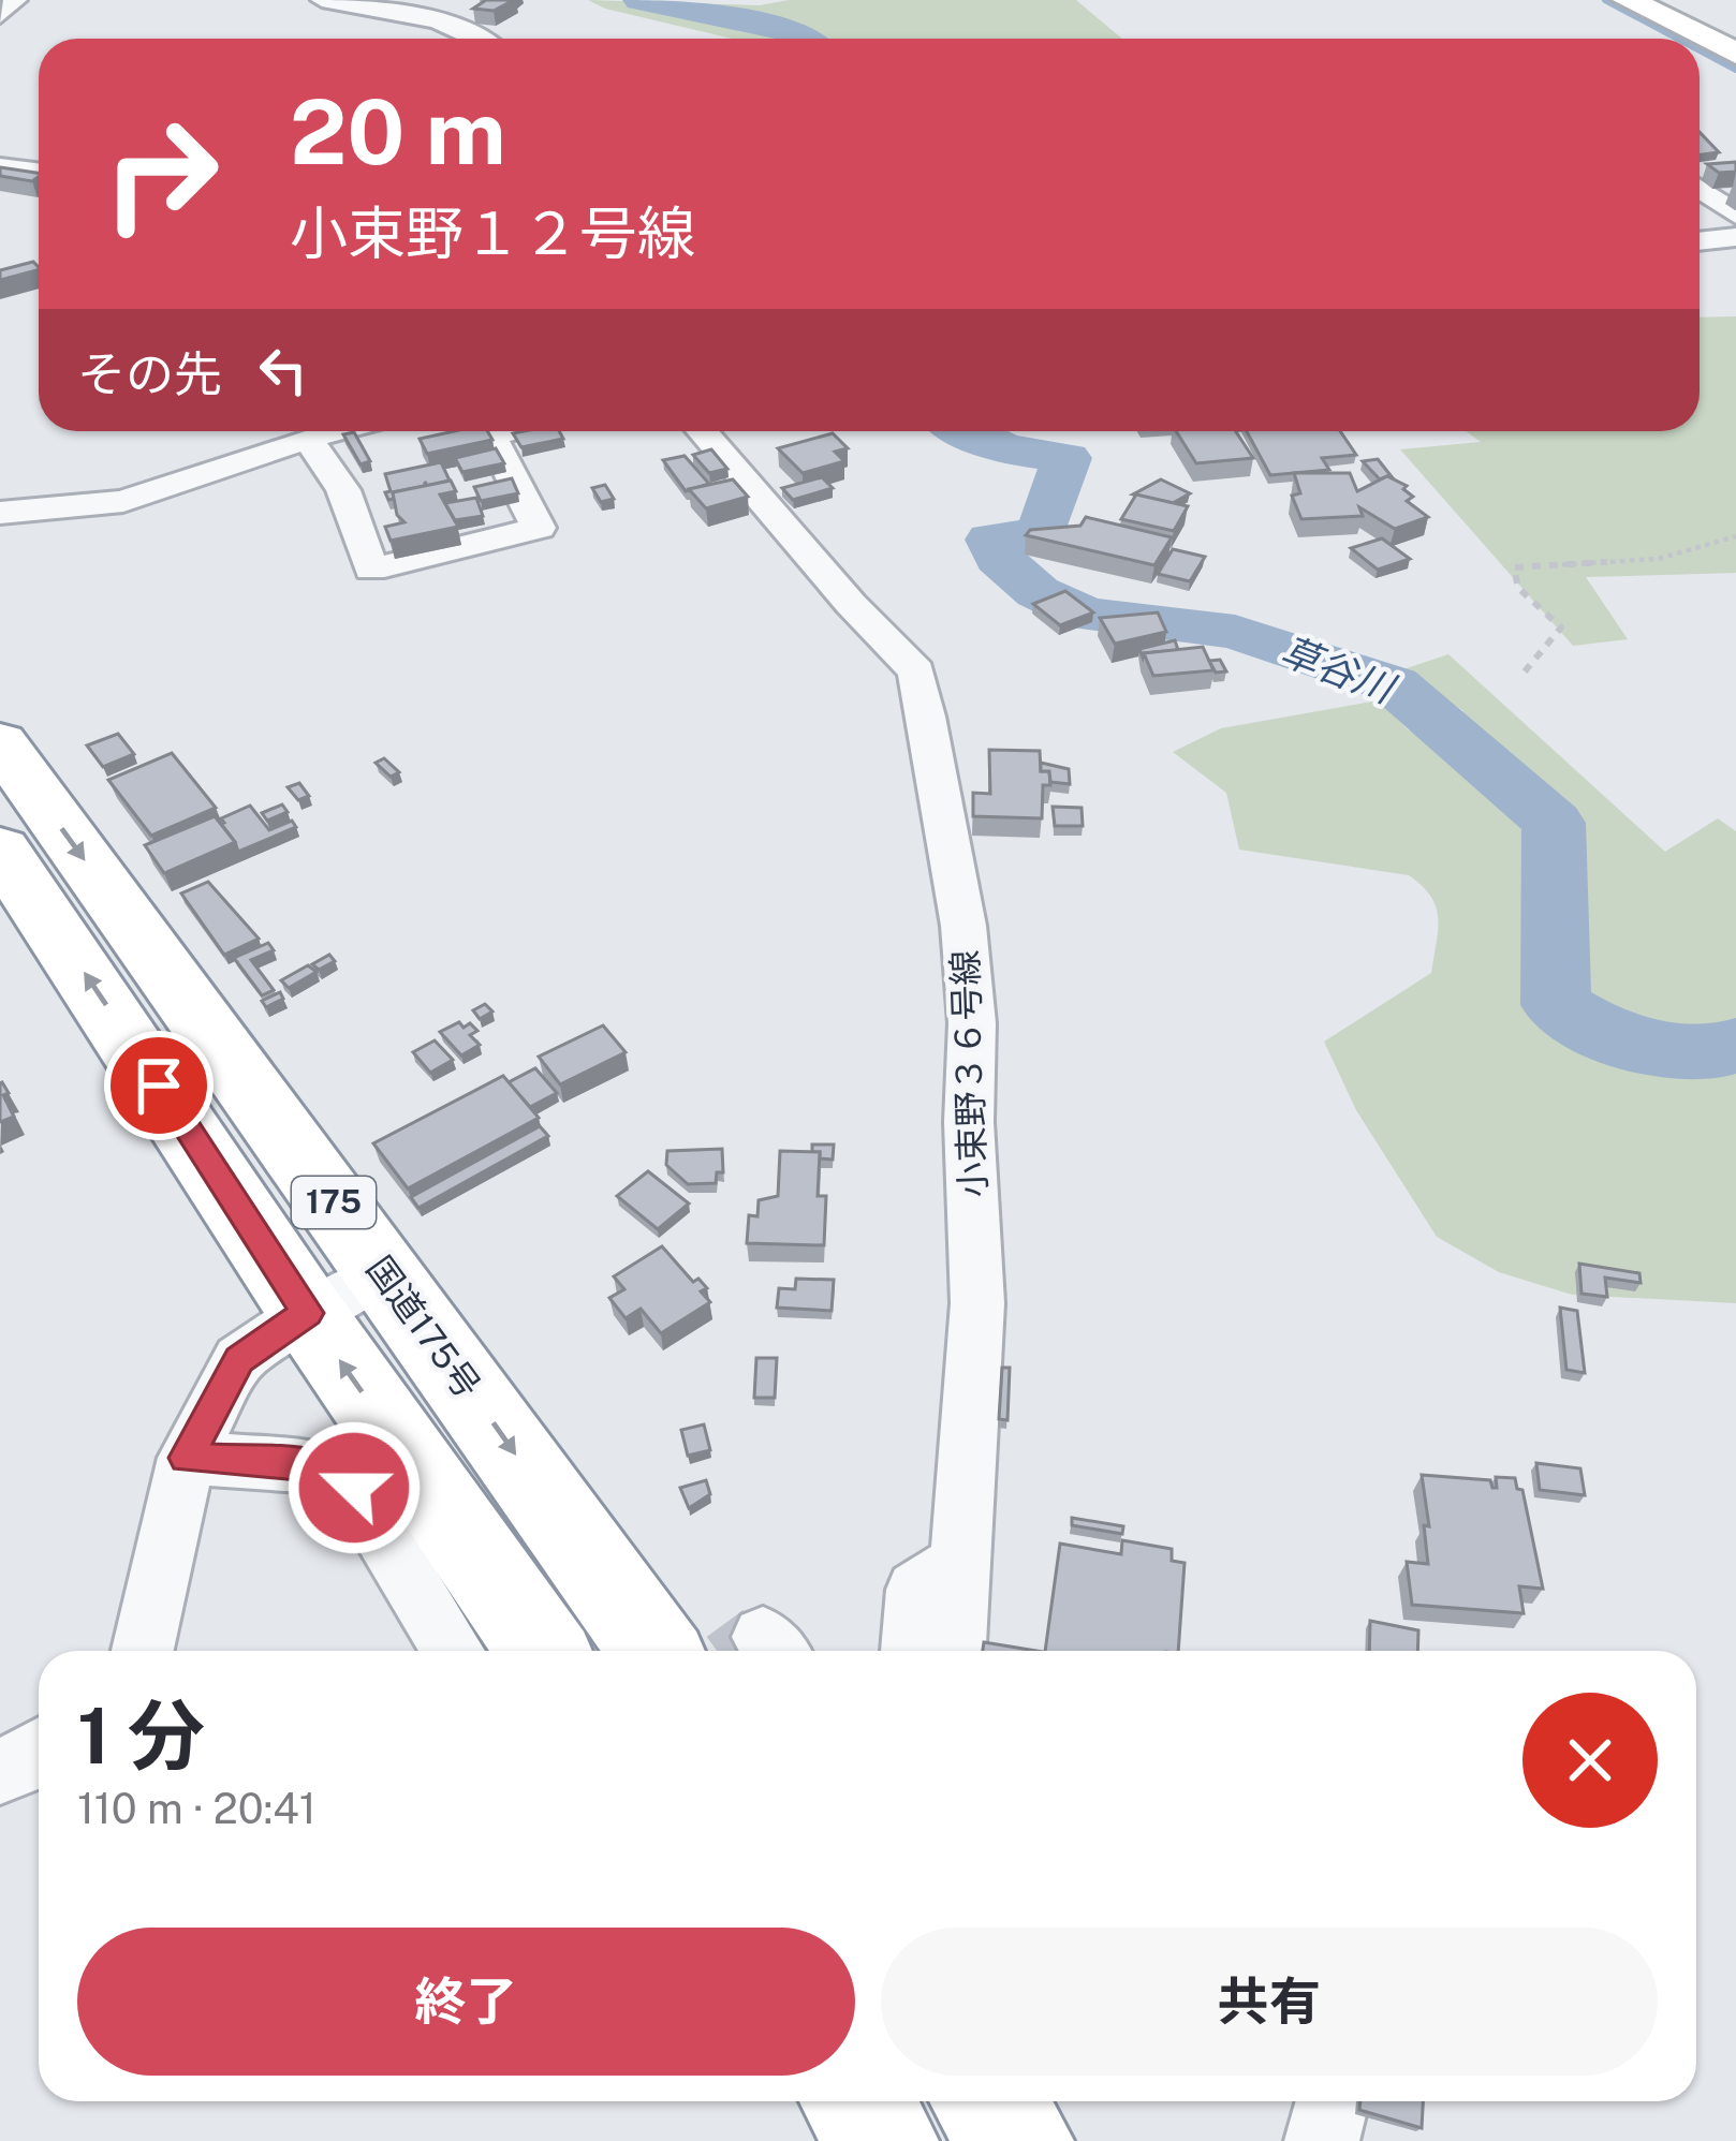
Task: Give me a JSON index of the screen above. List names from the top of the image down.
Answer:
{
  "streets": {
    "highway": ["175", "国道175号"],
    "street": ["小束野３６号線"]
  },
  "water": ["草谷川"],
  "page": {
    "turn": ["20 m", "小束野１２号線"],
    "then": "その先",
    "heading": ["1 分", "110 m · 20:41"],
    "buttons": ["終了", "共有"]
  }
}
